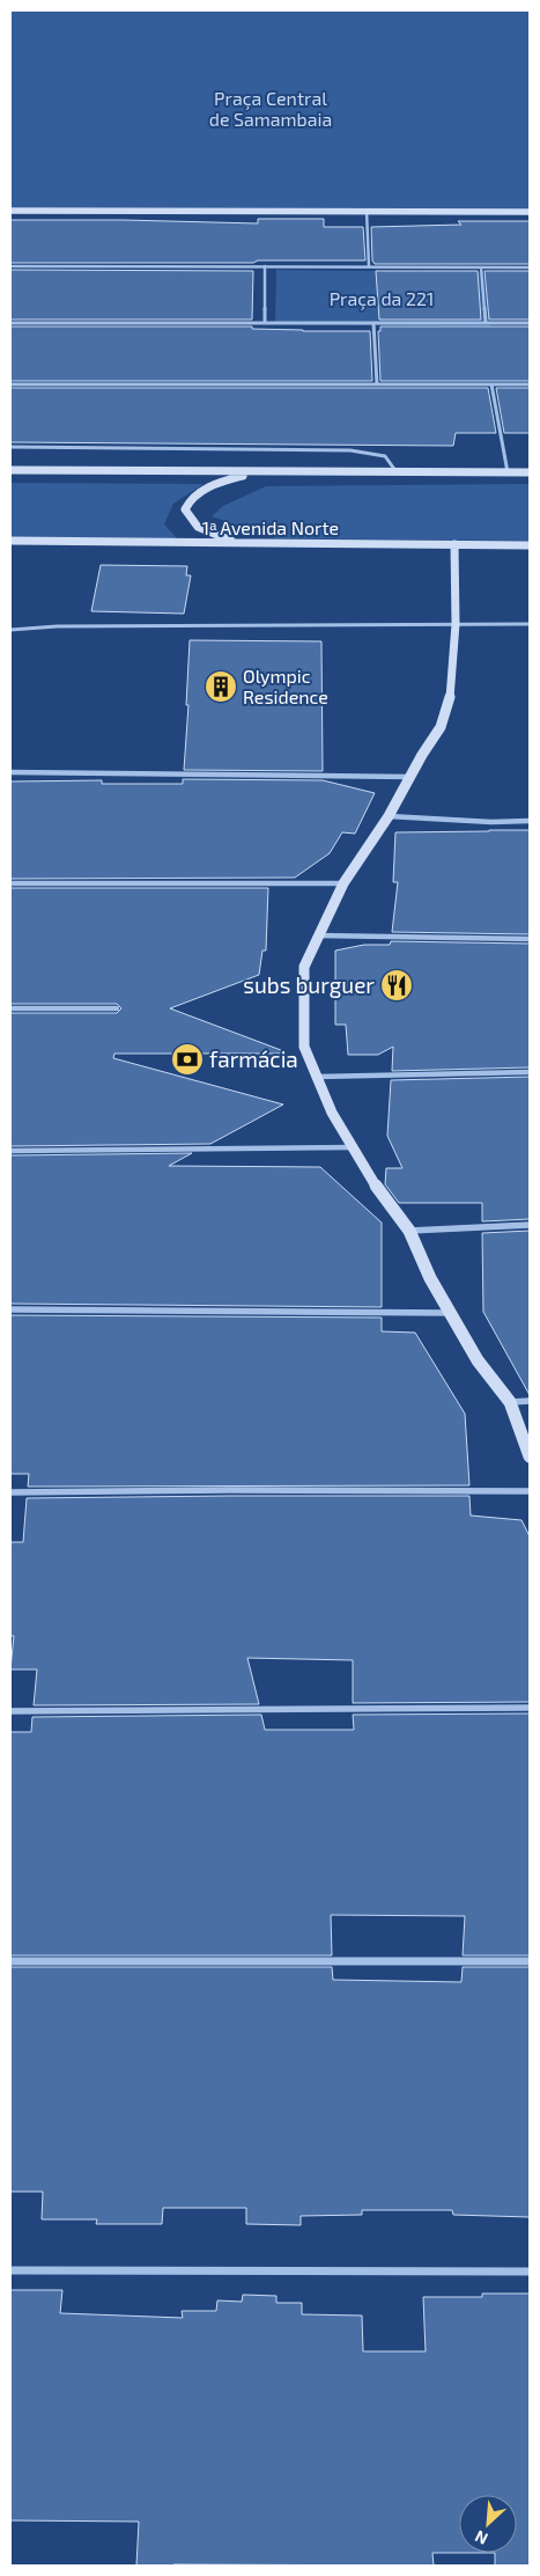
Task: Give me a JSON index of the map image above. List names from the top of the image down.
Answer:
{
  "streets": {
    "street": ["1ᵃ Avenida Norte"]
  },
  "parks": ["Praça Central de Samambaia", "Praça da 221"],
  "places": {
    "building": ["Olympic Residence"],
    "restaurant": ["subs burguer"],
    "bank": ["farmácia"]
  },
  "north": "bottom left"
}
